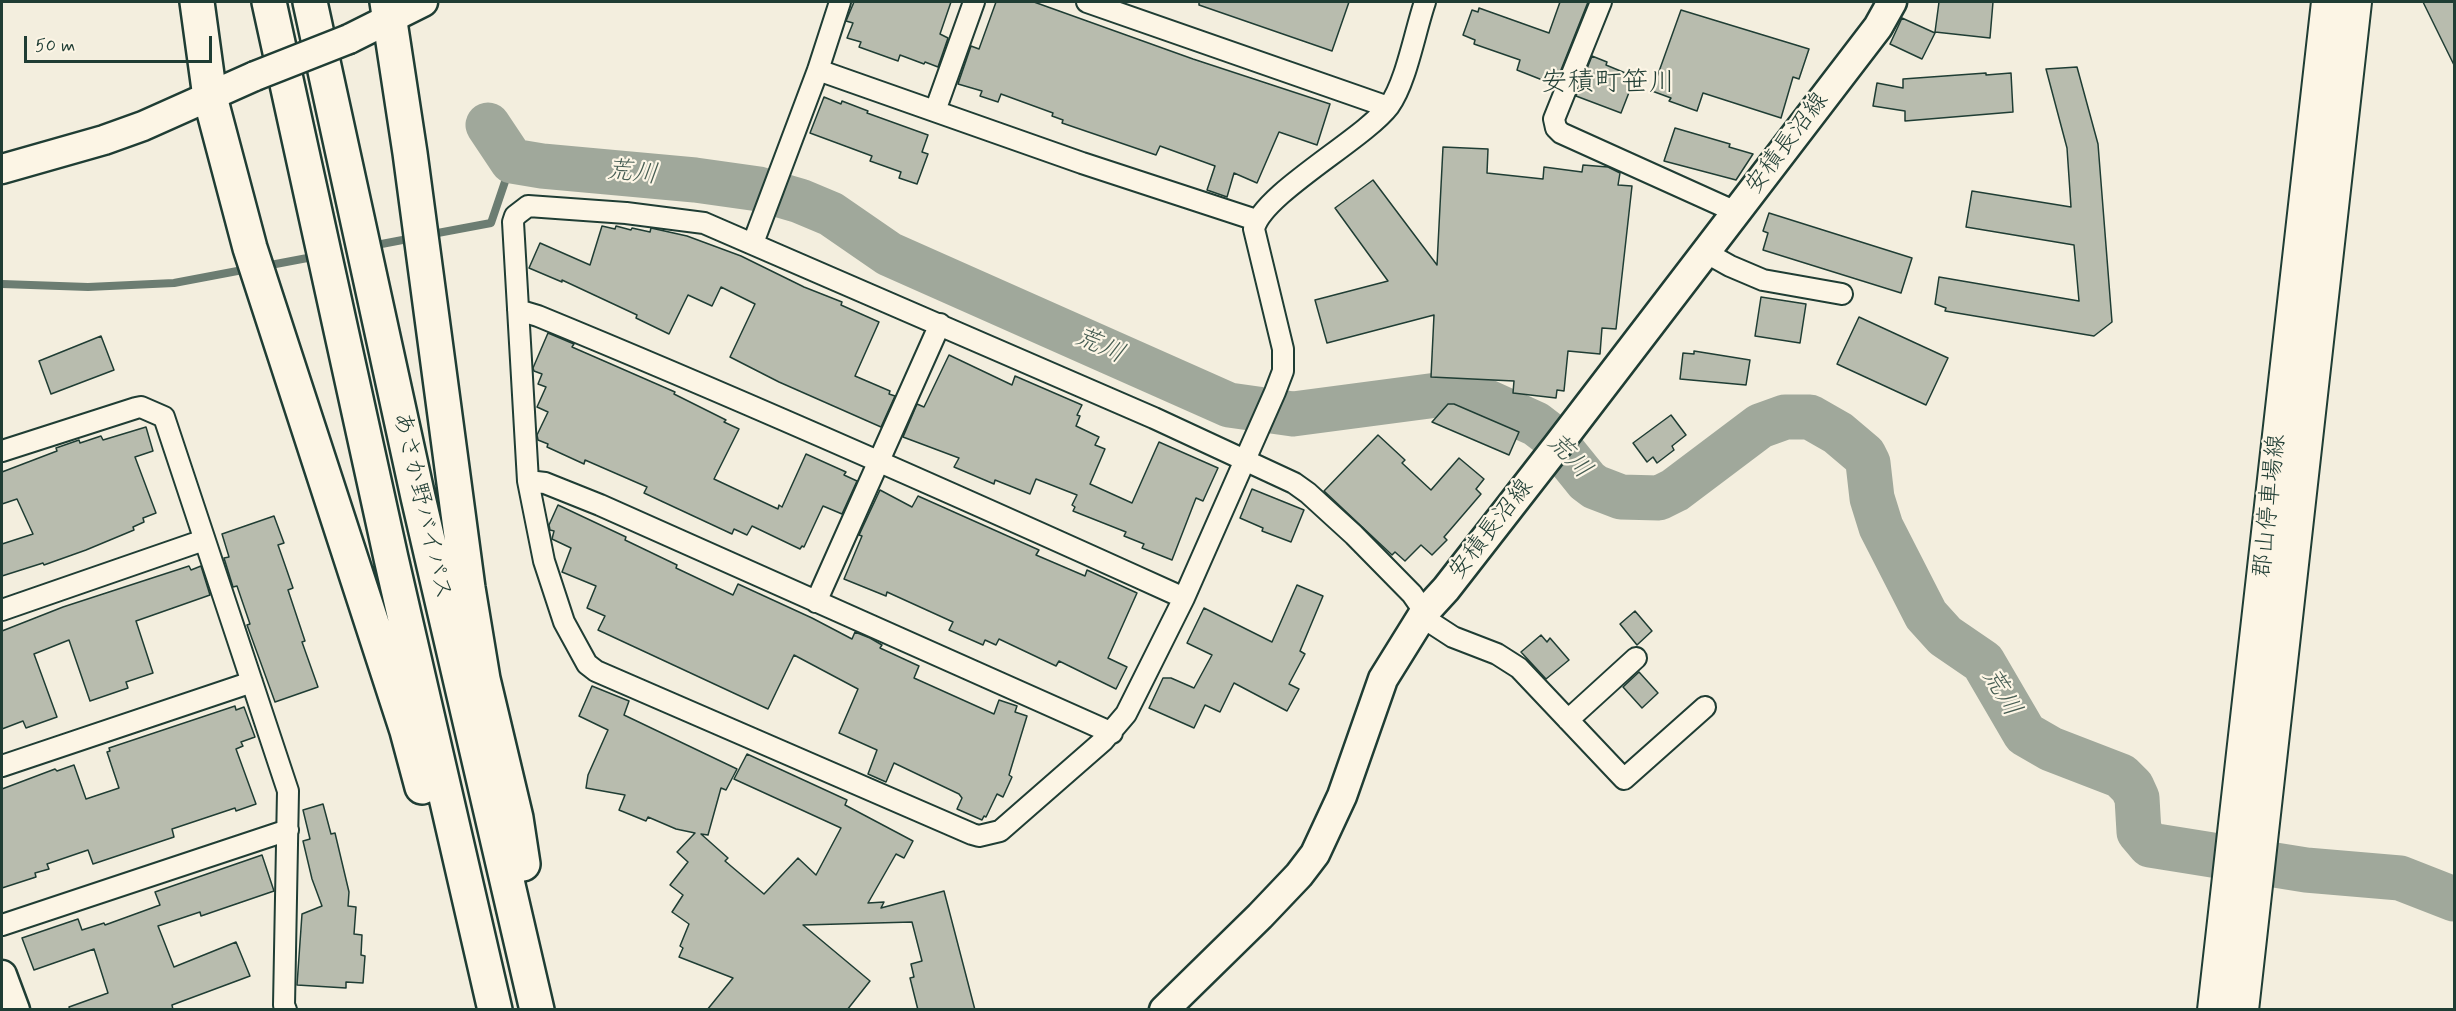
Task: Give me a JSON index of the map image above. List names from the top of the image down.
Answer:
{
  "streets": {
    "highway": ["あさか野バイパス"],
    "main road": ["安積長沼線", "郡山停車場線"]
  },
  "districts": ["安積町笹川"],
  "water": ["荒川"],
  "scale_bar": "50 m"
}
